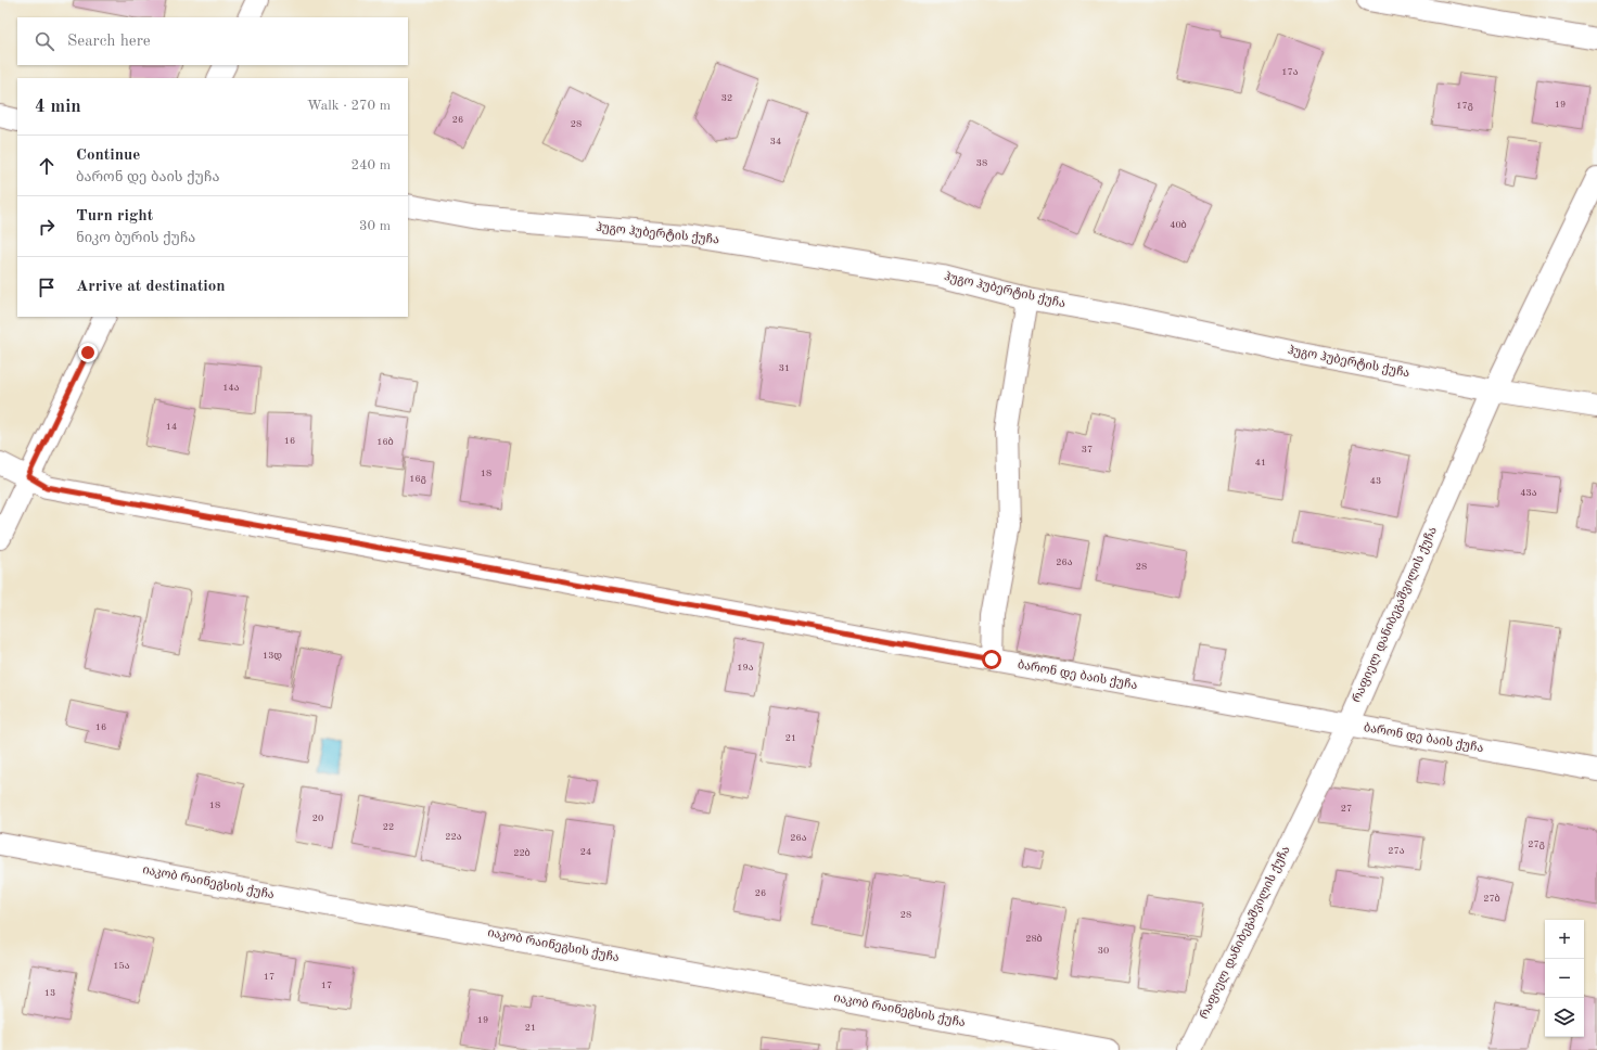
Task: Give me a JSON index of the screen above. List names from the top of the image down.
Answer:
{
  "streets": {
    "street": [
      "ჰუგო ჰუბერტის ქუჩა",
      "რაფიელ დანიბეგაშვილის ქუჩა",
      "ბარონ დე ბაის ქუჩა",
      "იაკობ რაინეგსის ქუჩა"
    ]
  },
  "crossings": [
    ["ჰუგო ჰუბერტის ქუჩა", "რაფიელ დანიბეგაშვილის ქუჩა"],
    ["რაფიელ დანიბეგაშვილის ქუჩა", "ბარონ დე ბაის ქუჩა"]
  ],
  "house_numbers": [
    "17ა",
    "32",
    "19",
    "17გ",
    "26",
    "28",
    "34",
    "38",
    "40ბ",
    "31",
    "14ა",
    "14",
    "16",
    "16ბ",
    "37",
    "41",
    "18",
    "16გ",
    "43",
    "43ა",
    "26ა",
    "28",
    "13დ",
    "19ა",
    "16",
    "21",
    "18",
    "27",
    "20",
    "22",
    "22ა",
    "26ა",
    "27გ",
    "27ა",
    "24",
    "22ბ",
    "26",
    "27ბ",
    "28",
    "28ბ",
    "30",
    "15ა",
    "17",
    "17",
    "13",
    "19",
    "21"
  ],
  "page": {
    "search": "Search here",
    "heading": ["4 min", "Walk · 270 m"],
    "list": [
      ["Continue", "ბარონ დე ბაის ქუჩა", "240 m"],
      ["Turn right", "ნიკო ბურის ქუჩა", "30 m"],
      "Arrive at destination"
    ],
    "map_buttons": ["+", "−"]
  }
}
